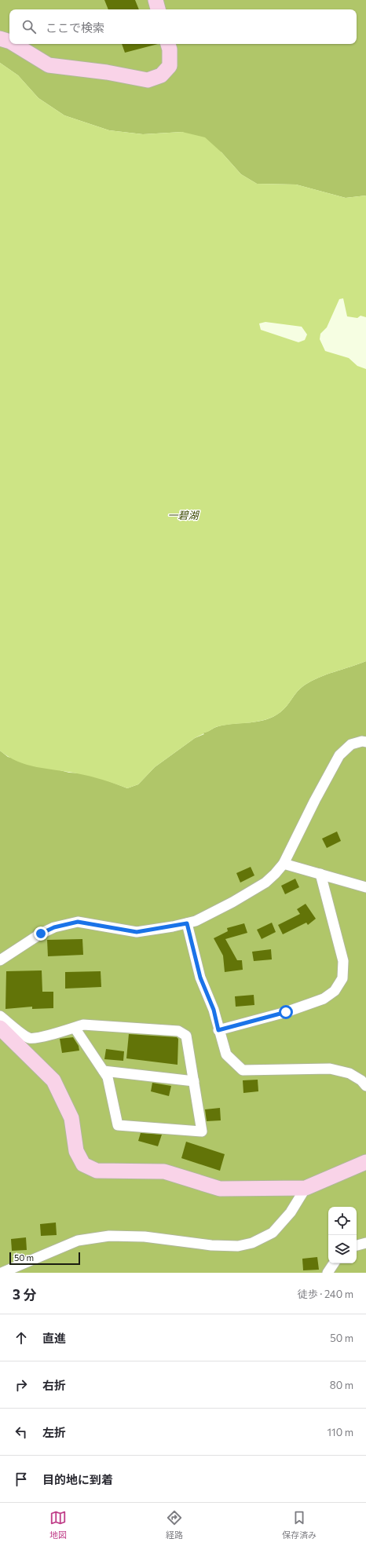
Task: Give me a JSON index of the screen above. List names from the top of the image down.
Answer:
{
  "water": ["一碧湖"],
  "scale_bar": "50 m",
  "page": {
    "search": "ここで検索",
    "scale": "50 m",
    "heading": ["3 分", "徒歩 · 240 m"],
    "list": [
      ["直進", "50 m"],
      ["右折", "80 m"],
      ["左折", "110 m"],
      "目的地に到着"
    ],
    "nav": ["地図", "経路", "保存済み"]
  }
}
